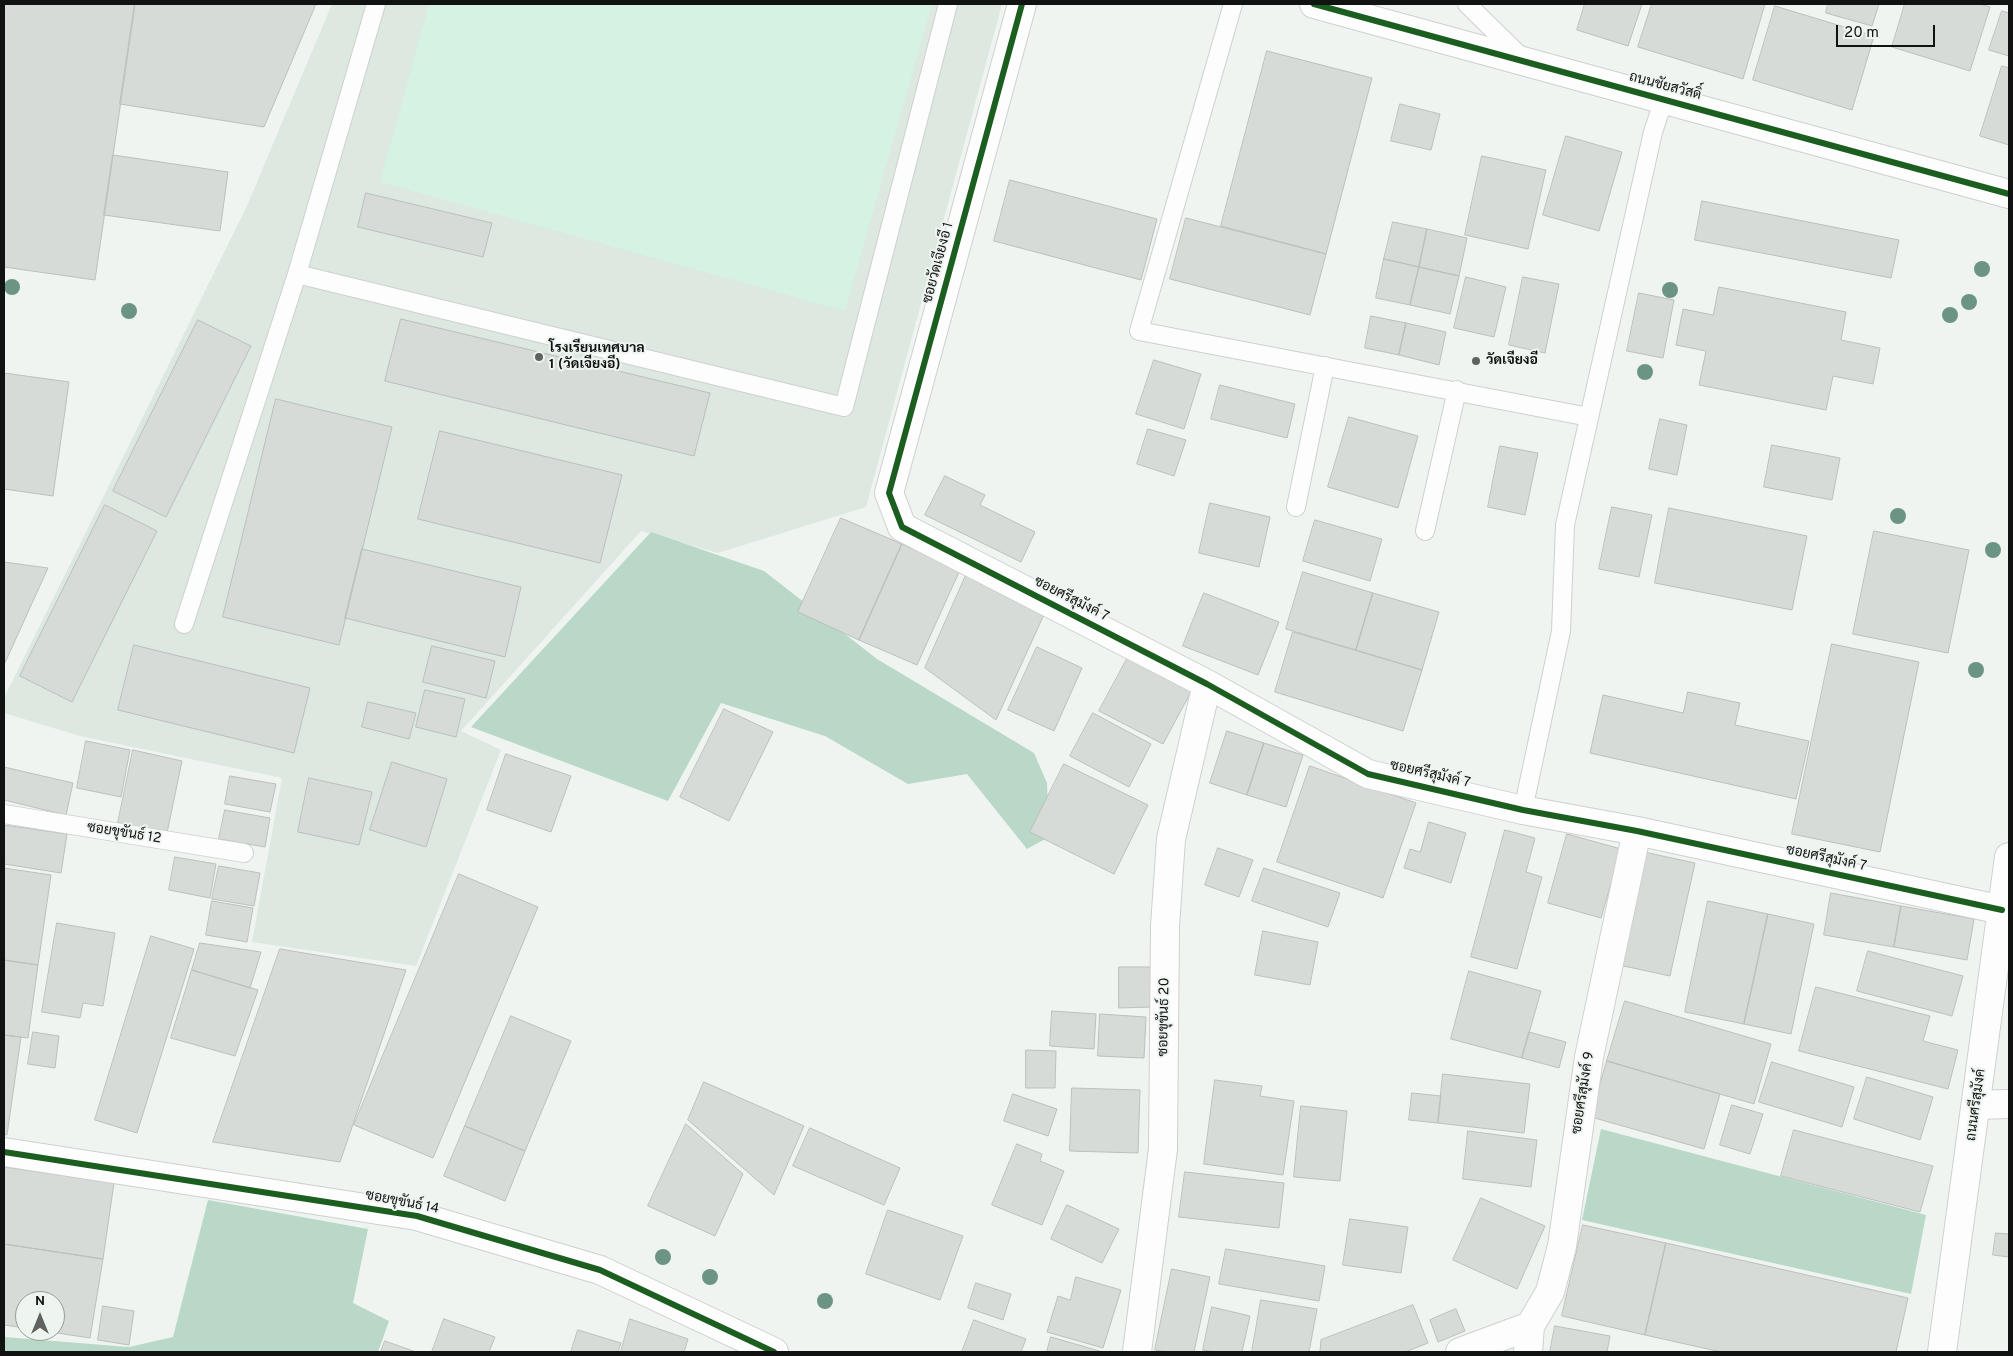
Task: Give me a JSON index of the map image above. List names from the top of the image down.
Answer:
{
  "streets": {
    "street": [
      "ถนนชัยสวัสดิ์",
      "ซอยวัดเจียงอี 1",
      "ซอยศรีสุมังค์ 7",
      "ซอยขุขันธ์ 20",
      "ซอยศรีสุมังค์ 9",
      "ถนนศรีสุมังค์",
      "ซอยขุขันธ์ 14"
    ],
    "lane": ["ซอยขุขันธ์ 12"]
  },
  "crossings": [
    ["ซอยวัดเจียงอี 1", "ซอยศรีสุมังค์ 7"],
    ["ซอยศรีสุมังค์ 7", "ซอยขุขันธ์ 20"],
    ["ซอยศรีสุมังค์ 7", "ซอยศรีสุมังค์ 9"],
    ["ซอยศรีสุมังค์ 7", "ถนนศรีสุมังค์"]
  ],
  "places": ["โรงเรียนเทศบาล 1 (วัดเจียงอี)", "วัดเจียงอี"],
  "scale_bar": "20 m",
  "north": "top"
}
